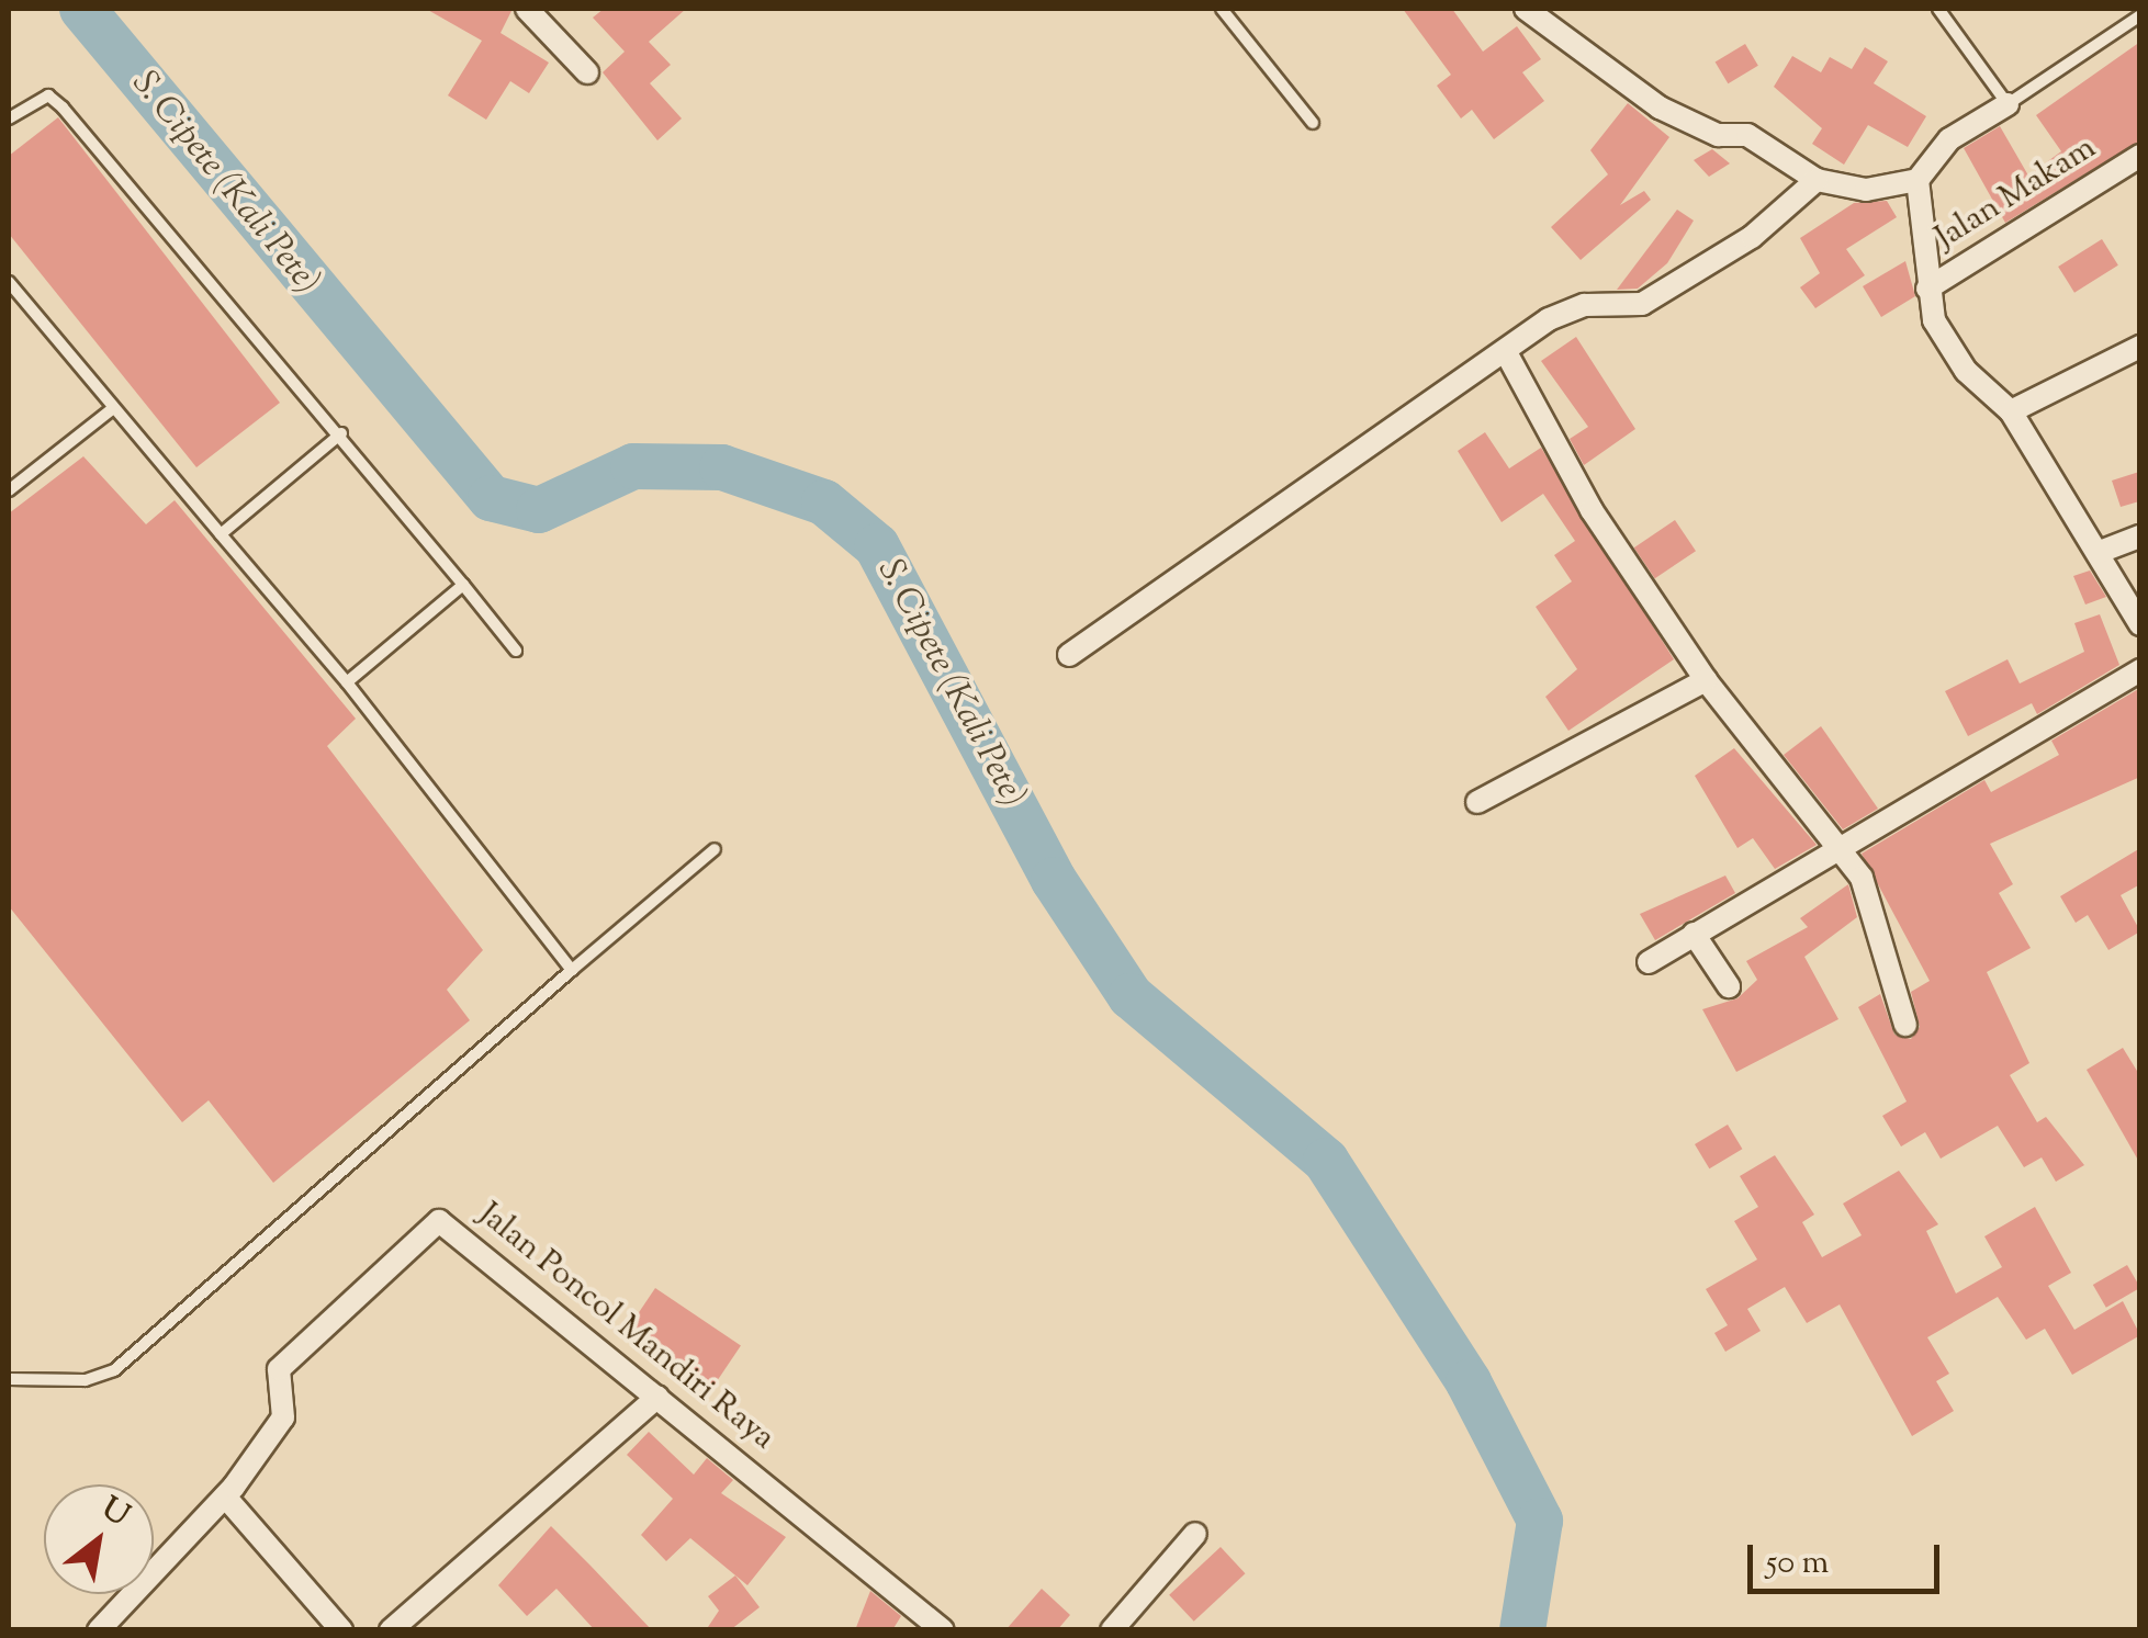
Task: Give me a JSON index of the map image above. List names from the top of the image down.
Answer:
{
  "streets": {
    "street": ["Jalan Makam", "Jalan Poncol Mandiri Raya"]
  },
  "water": ["S. Cipete (Kali Pete)"],
  "scale_bar": "50 m",
  "north": "top right"
}
